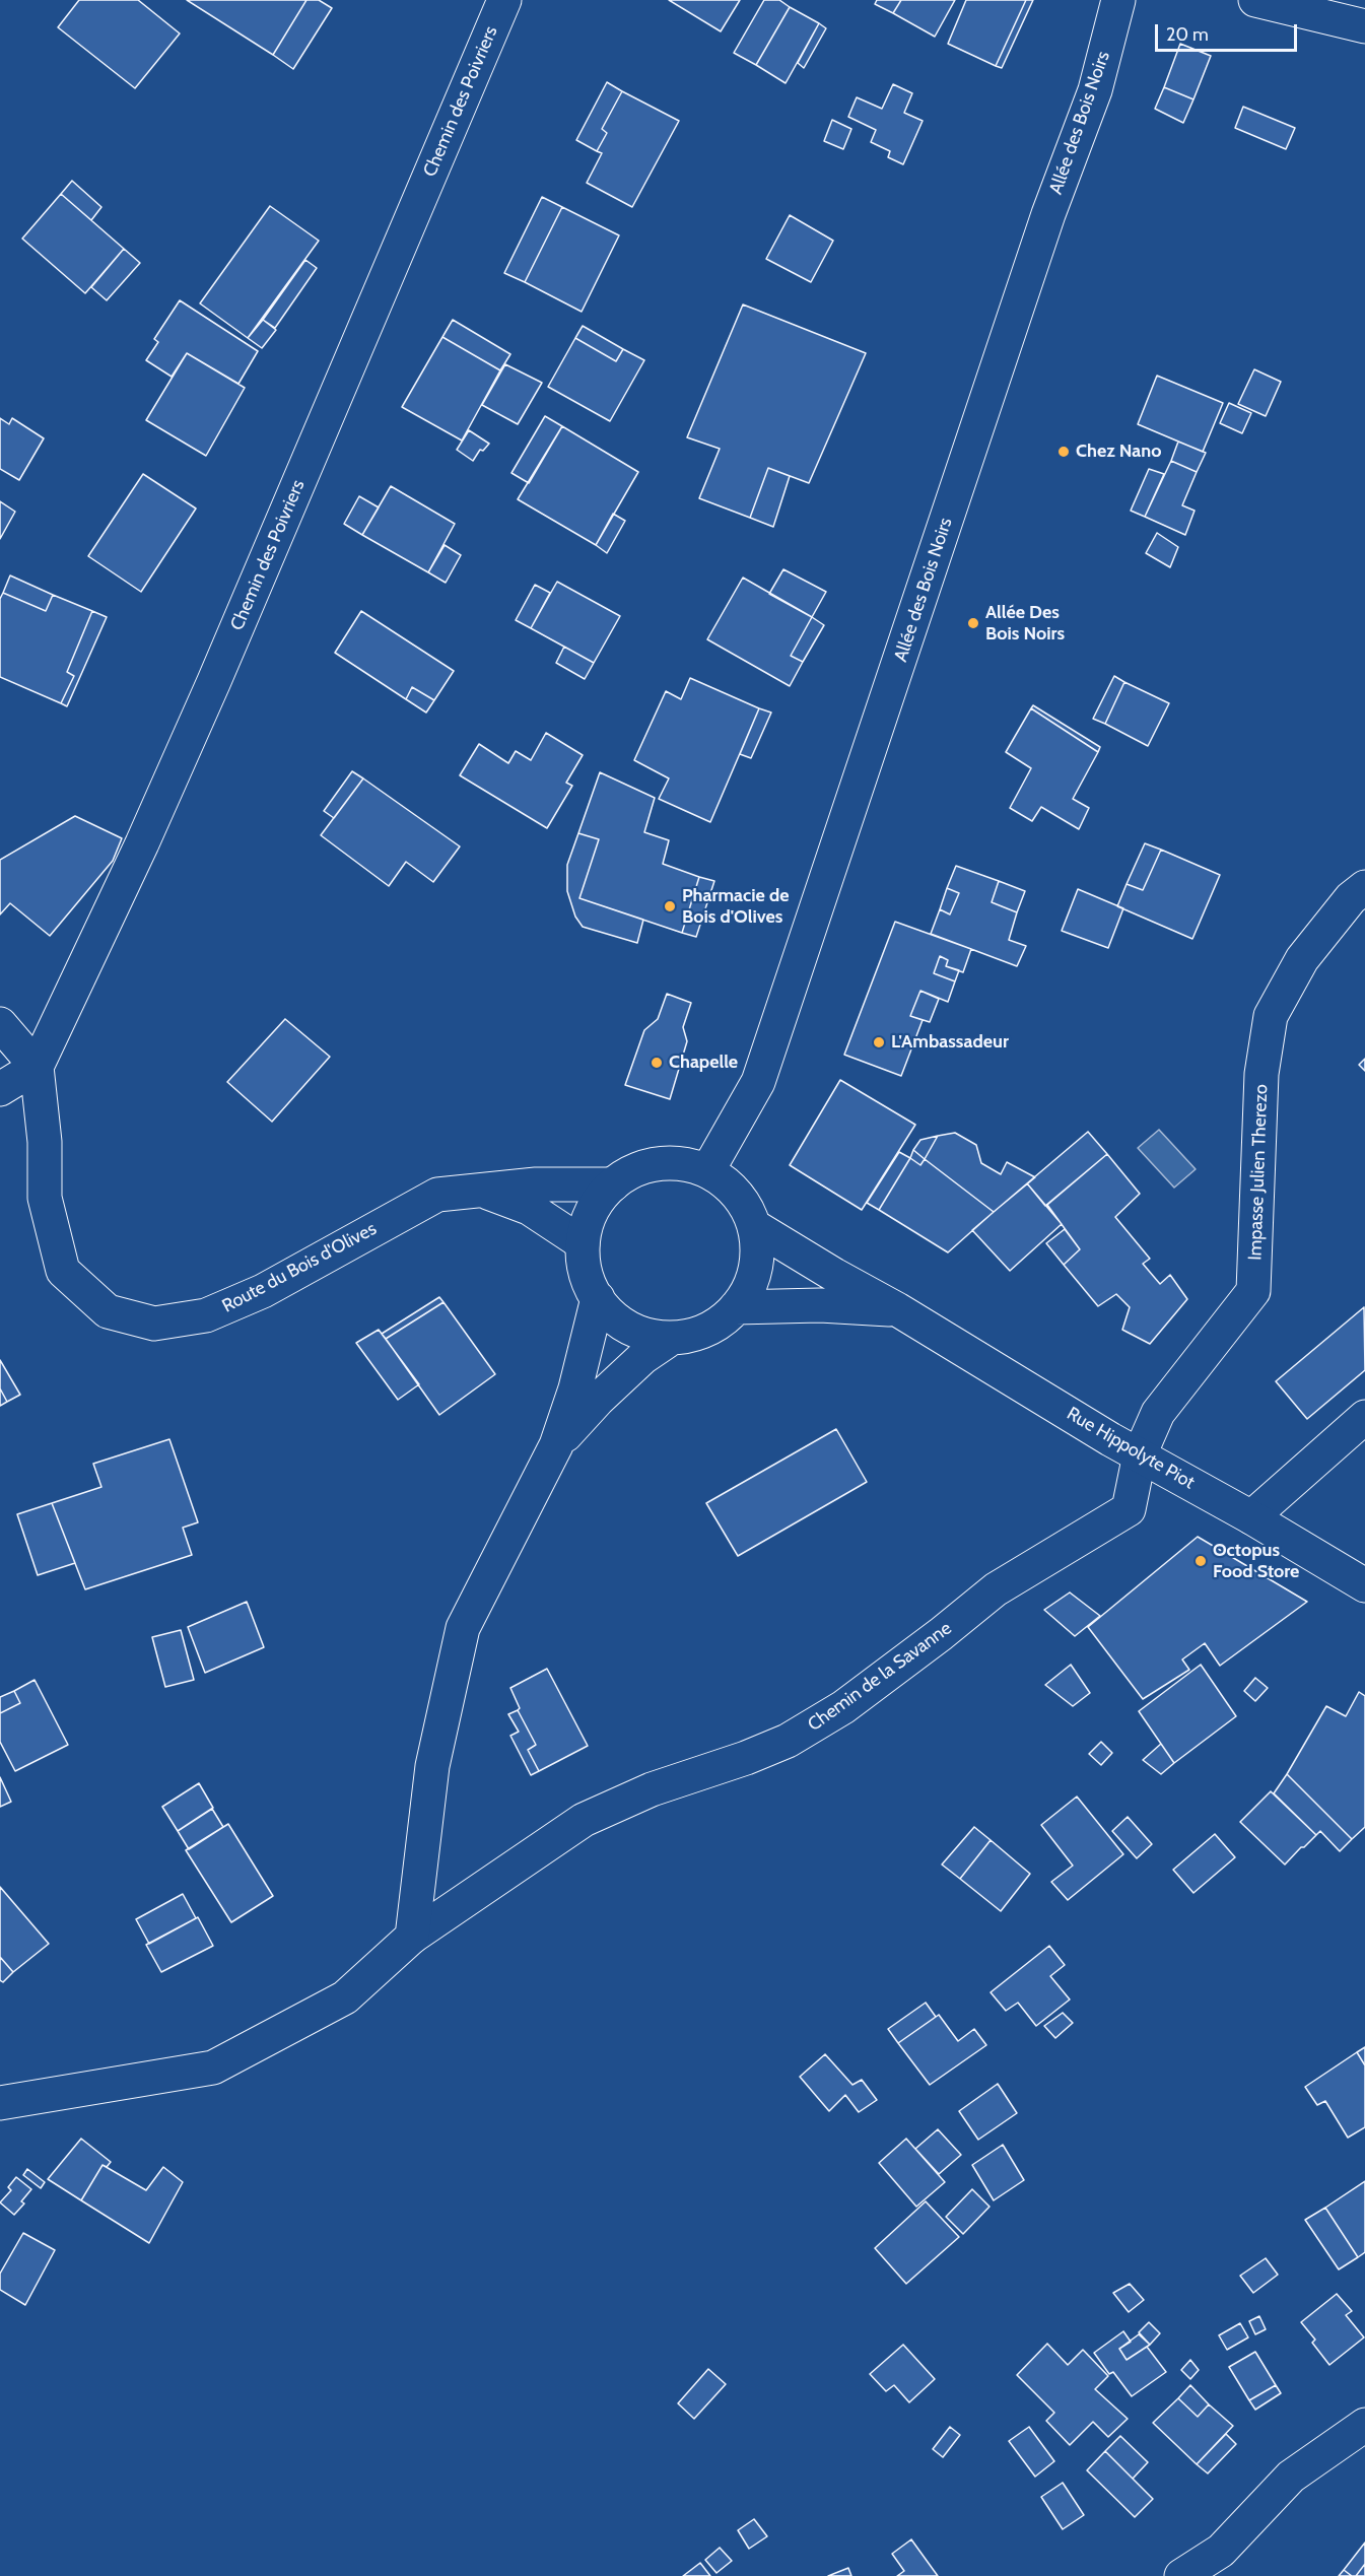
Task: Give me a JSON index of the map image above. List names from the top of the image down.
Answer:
{
  "streets": {
    "street": [
      "Chemin des Poivriers",
      "Allée des Bois Noirs",
      "Impasse Julien Therezo",
      "Route du Bois d'Olives",
      "Rue Hippolyte Piot",
      "Chemin de la Savanne"
    ]
  },
  "crossings": [
    ["Chemin des Poivriers", "Route du Bois d'Olives"],
    ["Allée des Bois Noirs", "Route du Bois d'Olives"],
    ["Allée des Bois Noirs", "Rue Hippolyte Piot"],
    ["Impasse Julien Therezo", "Rue Hippolyte Piot"],
    ["Impasse Julien Therezo", "Chemin de la Savanne"],
    ["Route du Bois d'Olives", "Rue Hippolyte Piot"],
    ["Rue Hippolyte Piot", "Chemin de la Savanne"]
  ],
  "places": [
    "Chez Nano",
    "Allée Des Bois Noirs",
    "Pharmacie de Bois d'Olives",
    "L'Ambassadeur",
    "Chapelle",
    "Octopus Food Store"
  ],
  "scale_bar": "20 m"
}
